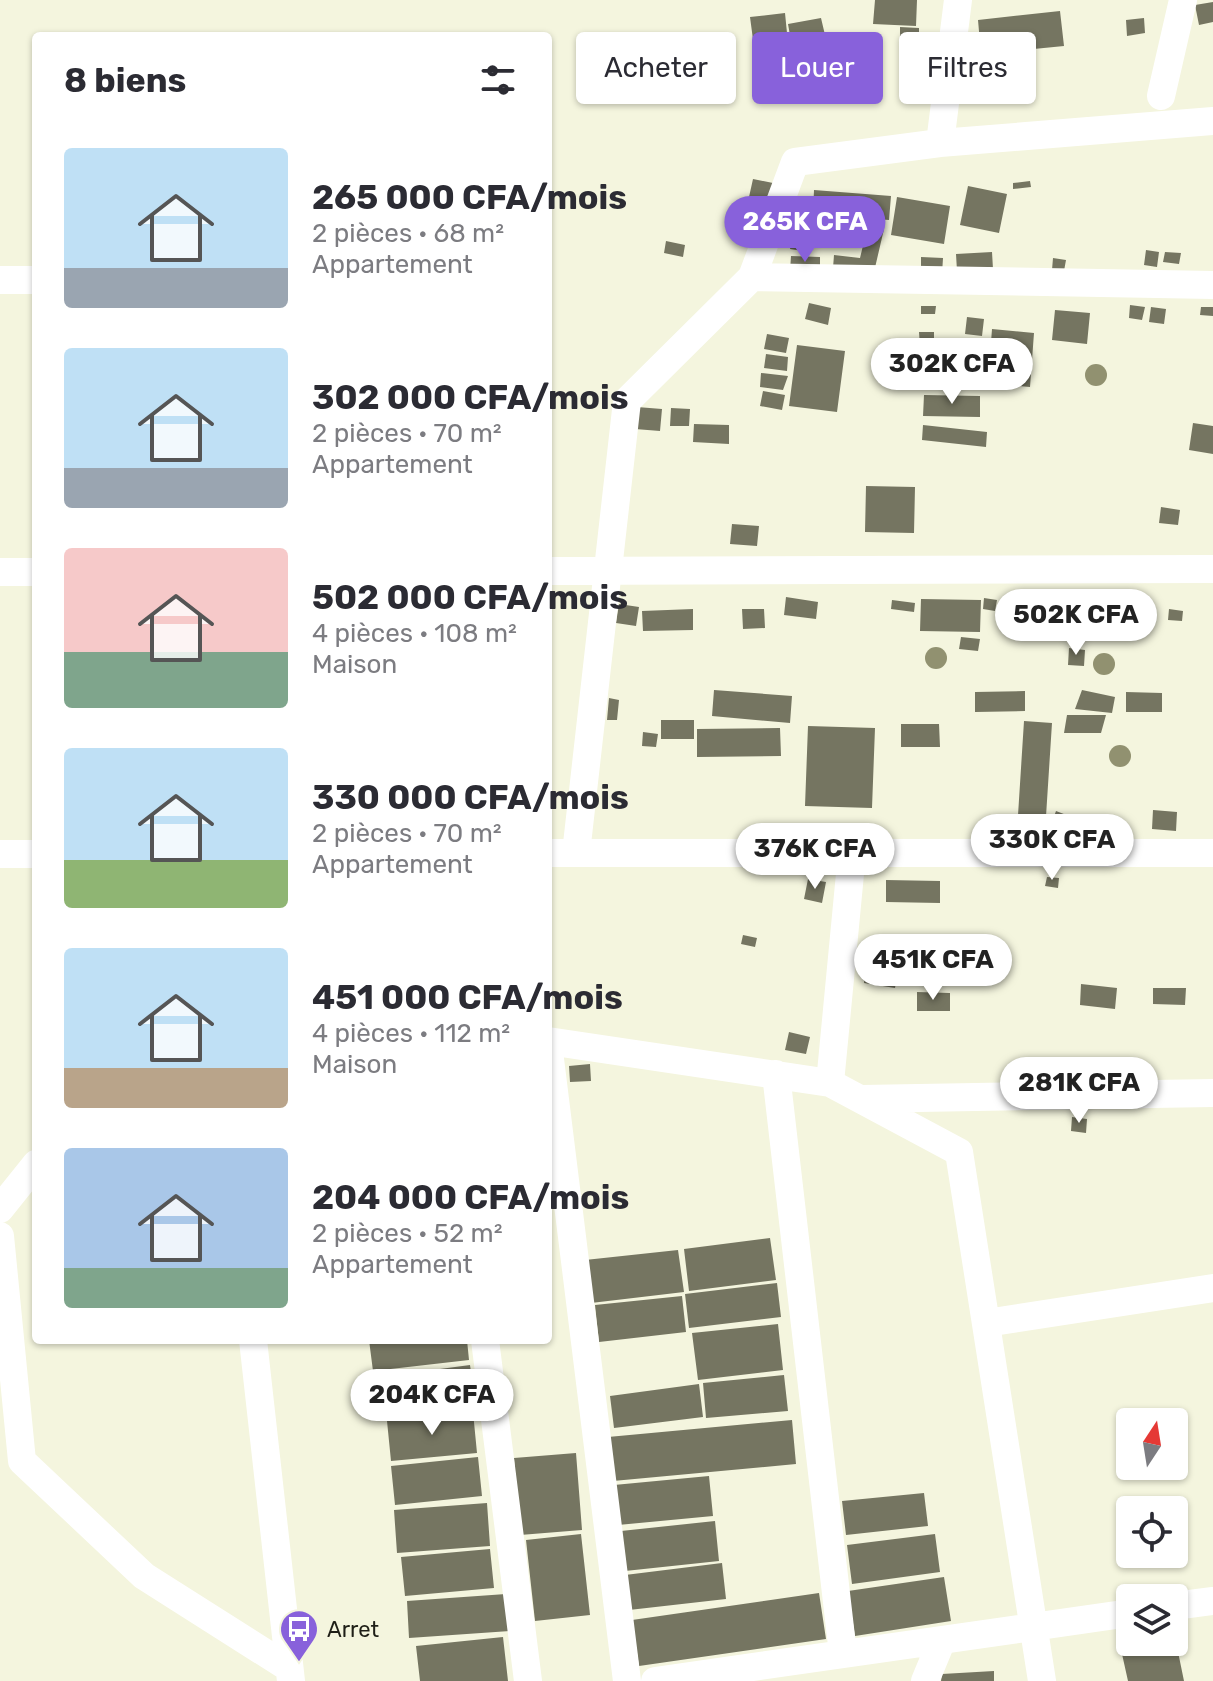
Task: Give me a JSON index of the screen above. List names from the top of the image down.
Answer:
{
  "places": {
    "bus stop": ["Arret"]
  },
  "north": "top",
  "page": {
    "chip": ["Acheter", "Louer", "Filtres"],
    "heading": "8 biens",
    "list": [
      {
        "name": "265 000 CFA/mois",
        "note": "2 pièces · 68 m² · Appartement"
      },
      {
        "name": "302 000 CFA/mois",
        "note": "2 pièces · 70 m² · Appartement"
      },
      {
        "name": "502 000 CFA/mois",
        "note": "4 pièces · 108 m² · Maison"
      },
      {
        "name": "330 000 CFA/mois",
        "note": "2 pièces · 70 m² · Appartement"
      },
      {
        "name": "451 000 CFA/mois",
        "note": "4 pièces · 112 m² · Maison"
      },
      {
        "name": "204 000 CFA/mois",
        "note": "2 pièces · 52 m² · Appartement"
      }
    ],
    "price": [
      "265K CFA",
      "302K CFA",
      "502K CFA",
      "330K CFA",
      "376K CFA",
      "451K CFA",
      "281K CFA",
      "204K CFA"
    ]
  }
}
